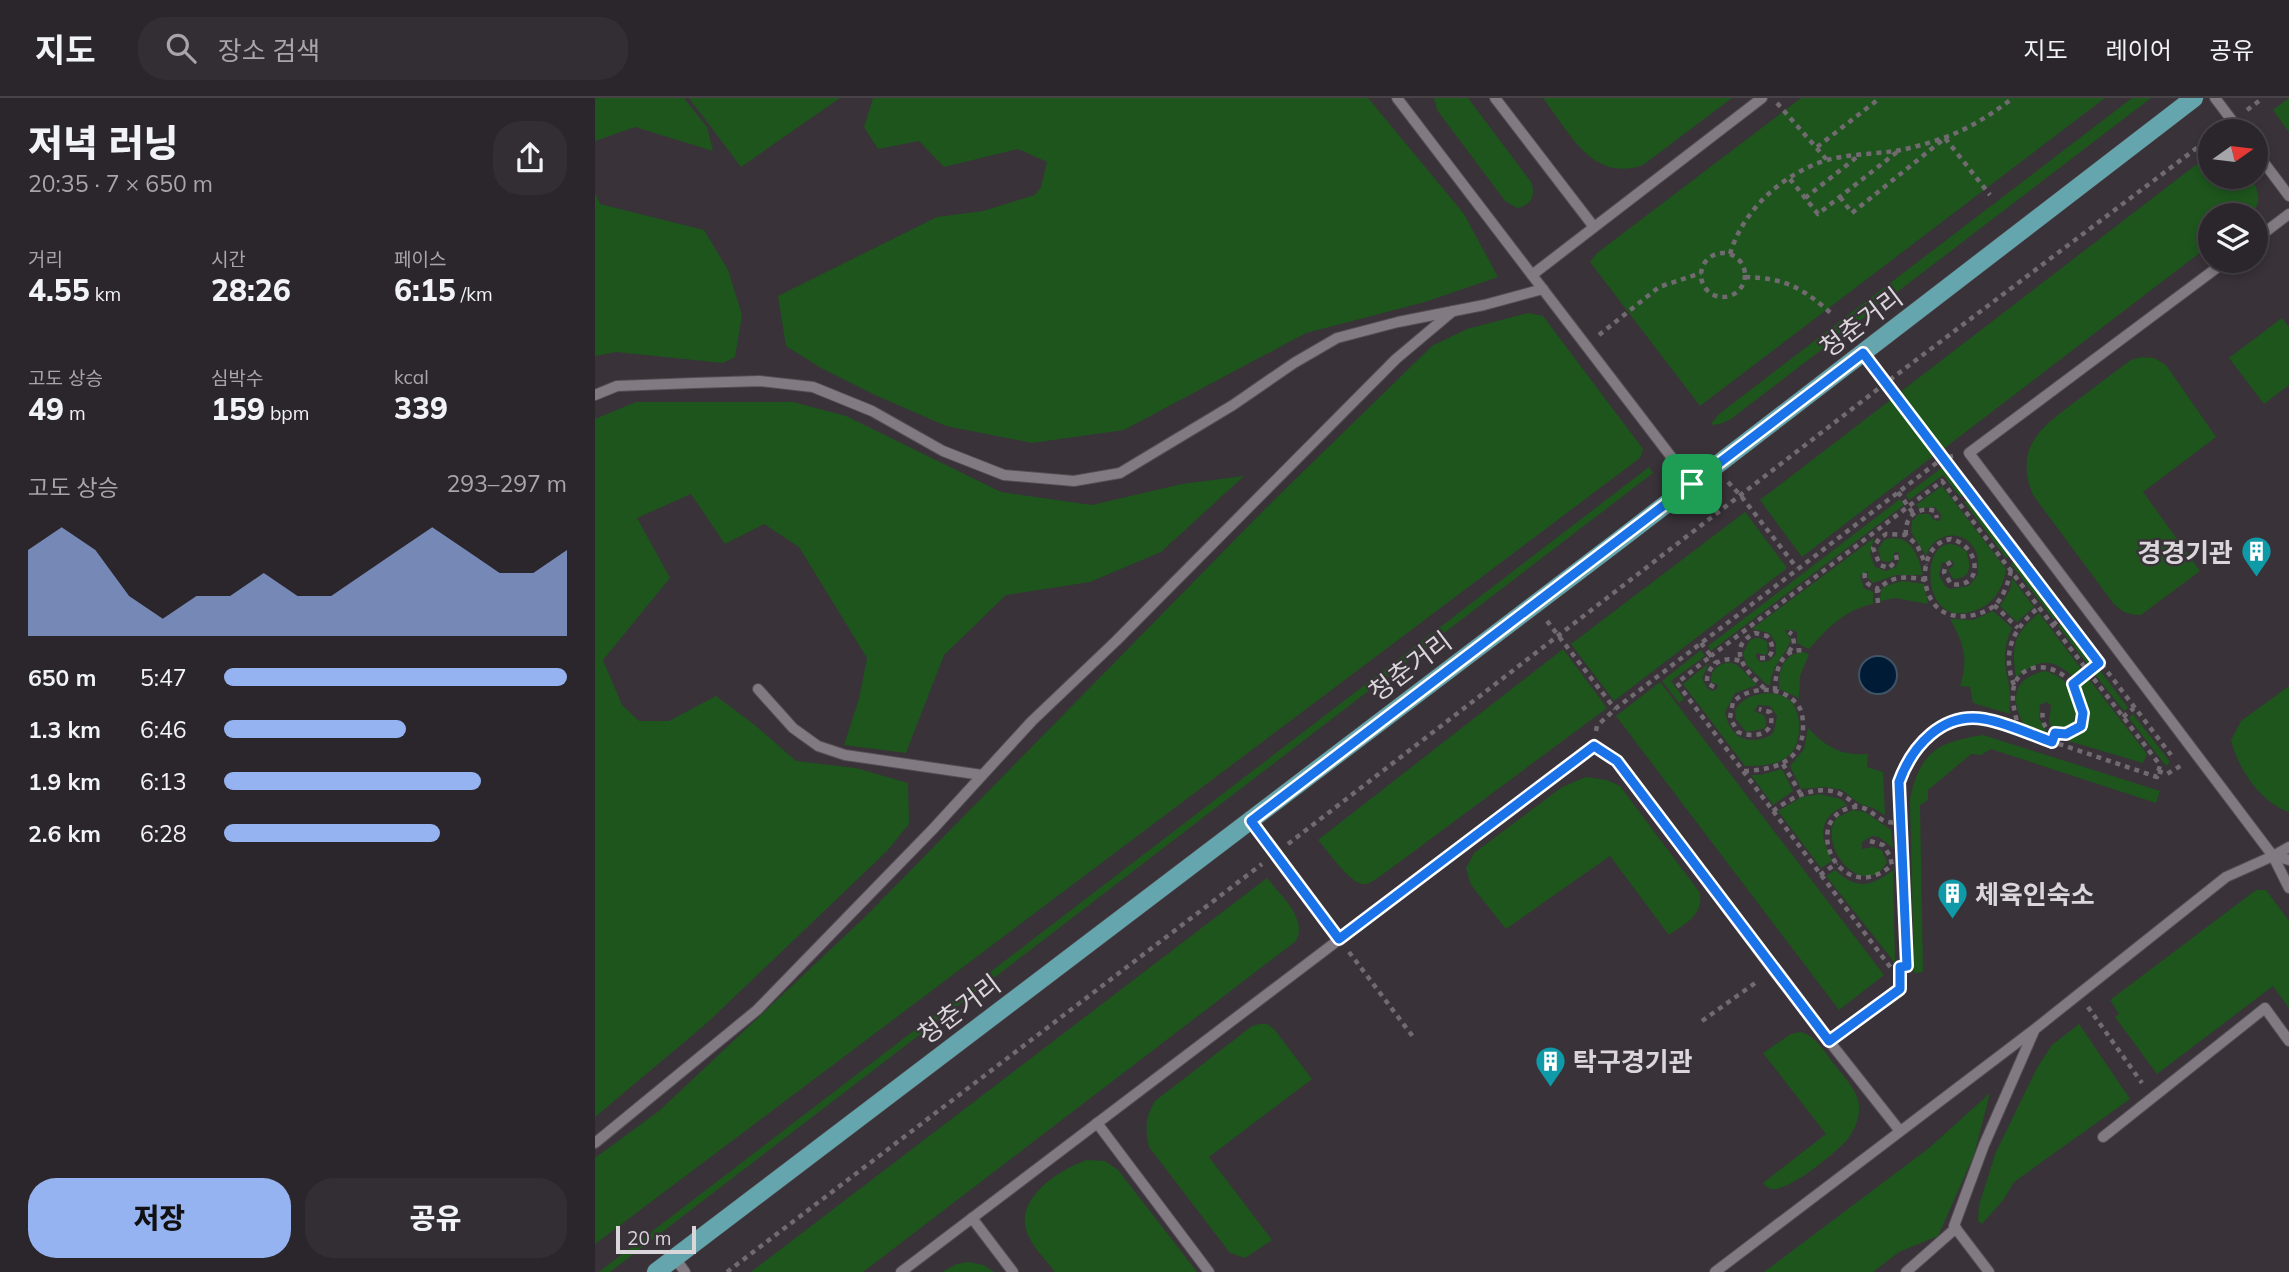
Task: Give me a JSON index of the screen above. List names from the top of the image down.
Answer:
{
  "streets": {
    "main road": ["청춘거리"]
  },
  "places": {
    "building": ["경경기관", "체육인숙소", "탁구경기관"]
  },
  "scale_bar": "20 m",
  "north": "right",
  "page": {
    "header": "지도",
    "search": "장소 검색",
    "nav": ["지도", "레이어", "공유"],
    "heading": ["저녁 러닝", "20:35 · 7 × 650 m"],
    "stats": [
      ["거리", "4.55 km"],
      ["시간", "28:26"],
      ["페이스", "6:15 /km"],
      ["고도 상승", "49 m"],
      ["심박수", "159 bpm"],
      ["kcal", "339"]
    ],
    "chart": ["고도 상승", "293–297 m"],
    "list": [
      {
        "name": "650 m",
        "note": "5:47"
      },
      {
        "name": "1.3 km",
        "note": "6:46"
      },
      {
        "name": "1.9 km",
        "note": "6:13"
      },
      {
        "name": "2.6 km",
        "note": "6:28"
      }
    ],
    "buttons": ["저장", "공유"],
    "scale": "20 m"
  }
}
